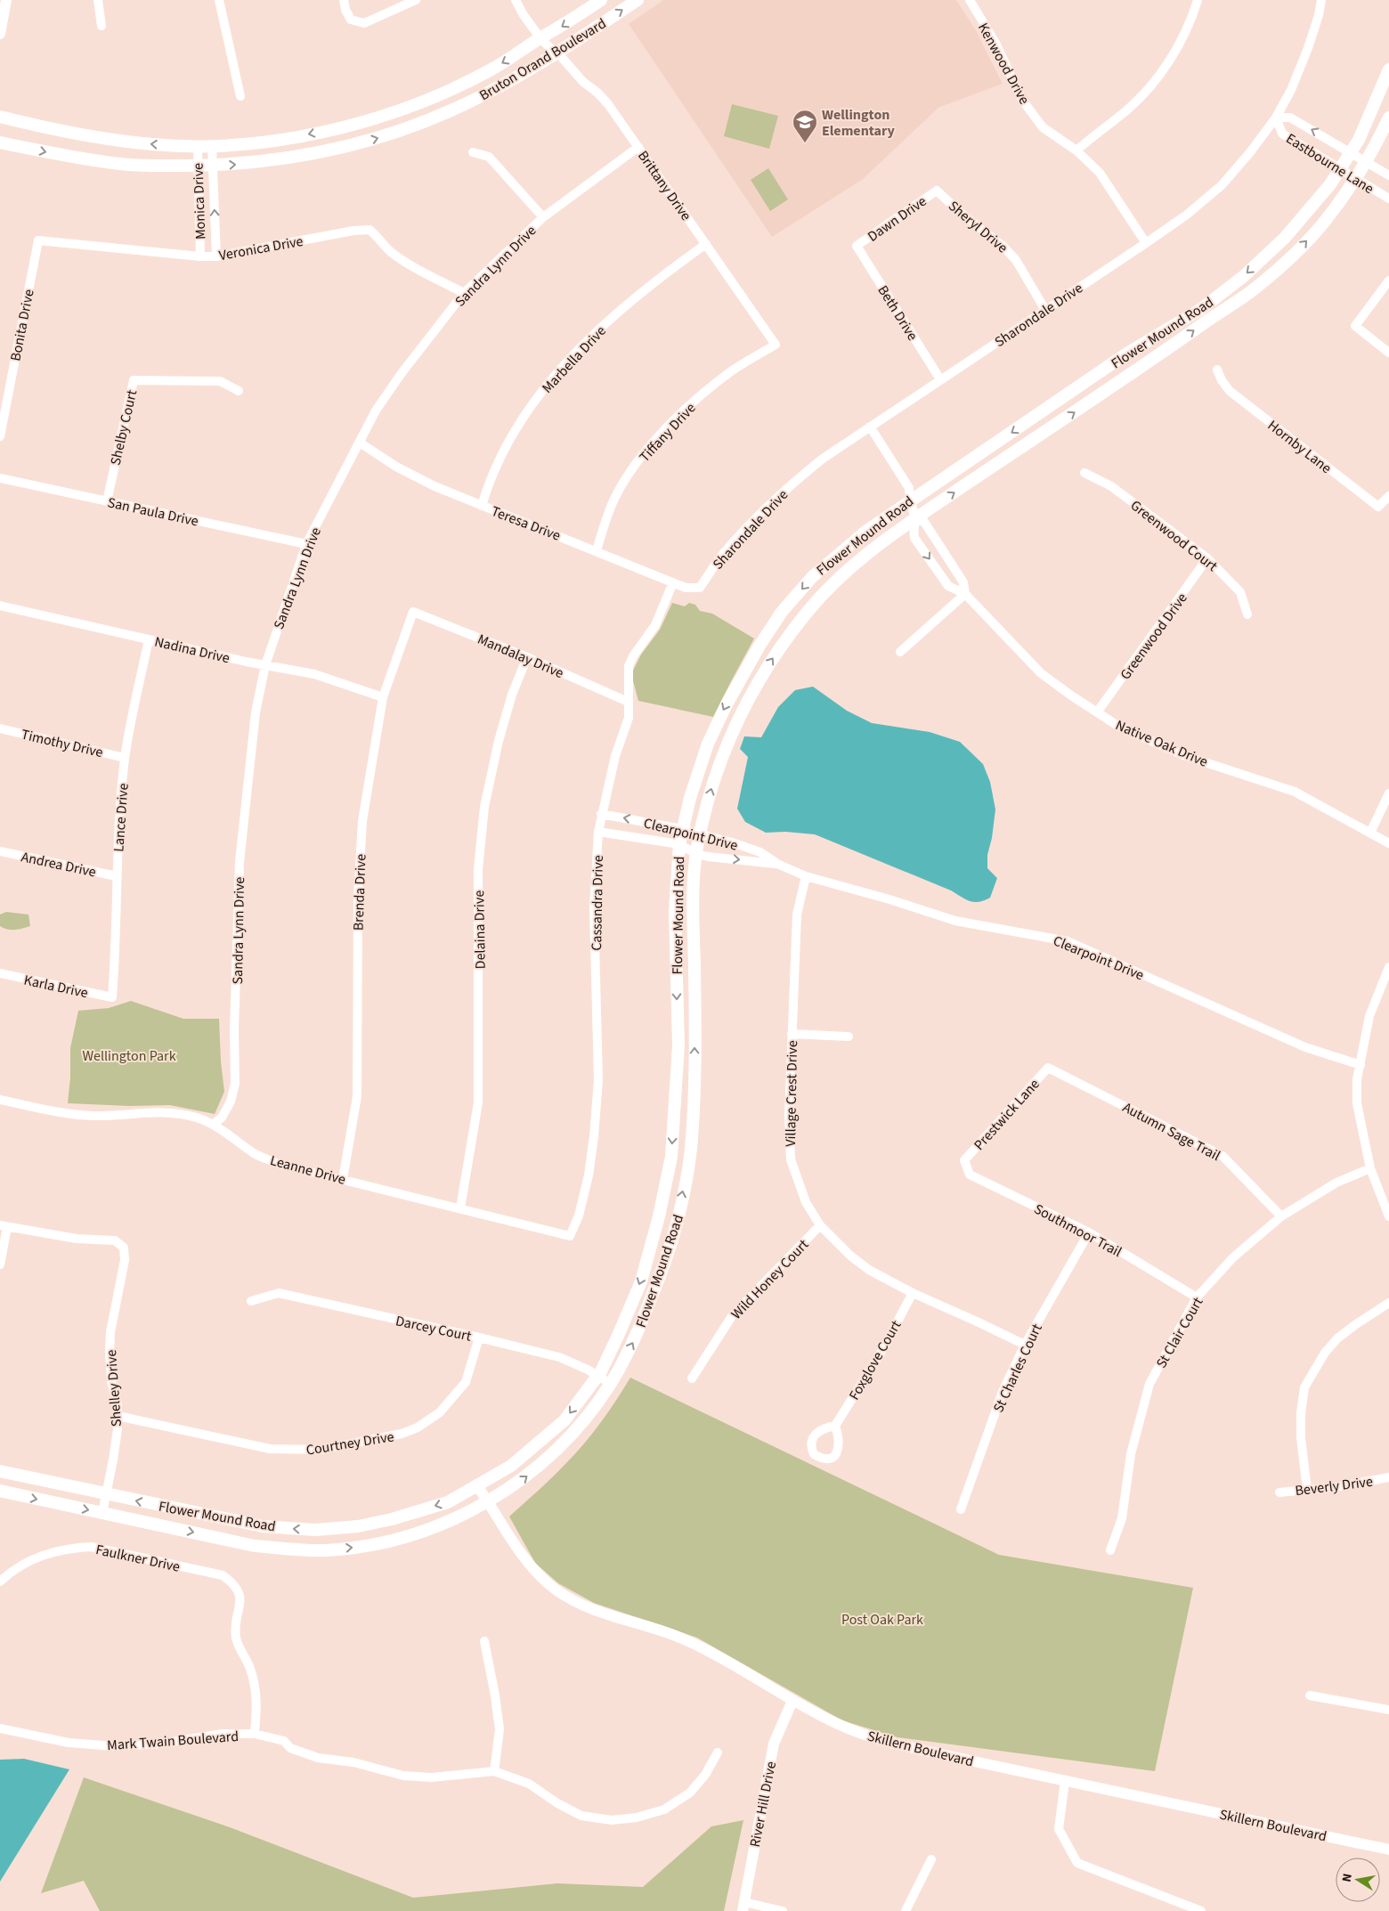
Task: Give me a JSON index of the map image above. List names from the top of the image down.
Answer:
{
  "streets": {
    "main road": ["Bruton Orand Boulevard", "Flower Mound Road"],
    "street": [
      "Kenwood Drive",
      "Eastbourne Lane",
      "Brittany Drive",
      "Monica Drive",
      "Dawn Drive",
      "Sheryl Drive",
      "Veronica Drive",
      "Sandra Lynn Drive",
      "Beth Drive",
      "Sharondale Drive",
      "Bonita Drive",
      "Marbella Drive",
      "Shelby Court",
      "Tiffany Drive",
      "Hornby Lane",
      "San Paula Drive",
      "Teresa Drive",
      "Greenwood Court",
      "Greenwood Drive",
      "Nadina Drive",
      "Mandalay Drive",
      "Timothy Drive",
      "Native Oak Drive",
      "Lance Drive",
      "Clearpoint Drive",
      "Andrea Drive",
      "Brenda Drive",
      "Cassandra Drive",
      "Delaina Drive",
      "Karla Drive",
      "Village Crest Drive",
      "Prestwick Lane",
      "Autumn Sage Trail",
      "Leanne Drive",
      "Southmoor Trail",
      "Wild Honey Court",
      "Darcey Court",
      "St Clair Court",
      "Foxglove Court",
      "St Charles Court",
      "Shelley Drive",
      "Courtney Drive",
      "Beverly Drive",
      "Faulkner Drive",
      "Mark Twain Boulevard",
      "Skillern Boulevard",
      "River Hill Drive"
    ]
  },
  "crossings": [
    ["Bruton Orand Boulevard", "Brittany Drive"],
    ["Bruton Orand Boulevard", "Monica Drive"],
    ["Kenwood Drive", "Sharondale Drive"],
    ["Eastbourne Lane", "Sharondale Drive"],
    ["Eastbourne Lane", "Flower Mound Road"],
    ["Brittany Drive", "Sandra Lynn Drive"],
    ["Brittany Drive", "Marbella Drive"],
    ["Brittany Drive", "Tiffany Drive"],
    ["Monica Drive", "Veronica Drive"],
    ["Dawn Drive", "Sheryl Drive"],
    ["Dawn Drive", "Beth Drive"],
    ["Sheryl Drive", "Sharondale Drive"],
    ["Veronica Drive", "Sandra Lynn Drive"],
    ["Veronica Drive", "Bonita Drive"],
    ["Sandra Lynn Drive", "San Paula Drive"],
    ["Sandra Lynn Drive", "Teresa Drive"],
    ["Sandra Lynn Drive", "Nadina Drive"],
    ["Sandra Lynn Drive", "Leanne Drive"],
    ["Beth Drive", "Sharondale Drive"],
    ["Sharondale Drive", "Teresa Drive"],
    ["Sharondale Drive", "Native Oak Drive"],
    ["Flower Mound Road", "Native Oak Drive"],
    ["Flower Mound Road", "Clearpoint Drive"],
    ["Flower Mound Road", "Darcey Court"],
    ["Flower Mound Road", "Shelley Drive"],
    ["Flower Mound Road", "Skillern Boulevard"],
    ["Marbella Drive", "Teresa Drive"],
    ["Shelby Court", "San Paula Drive"],
    ["Tiffany Drive", "Teresa Drive"],
    ["Teresa Drive", "Cassandra Drive"],
    ["Greenwood Court", "Greenwood Drive"],
    ["Greenwood Drive", "Native Oak Drive"],
    ["Nadina Drive", "Lance Drive"],
    ["Nadina Drive", "Brenda Drive"],
    ["Mandalay Drive", "Brenda Drive"],
    ["Mandalay Drive", "Cassandra Drive"],
    ["Mandalay Drive", "Delaina Drive"],
    ["Timothy Drive", "Lance Drive"],
    ["Lance Drive", "Andrea Drive"],
    ["Lance Drive", "Karla Drive"],
    ["Clearpoint Drive", "Cassandra Drive"],
    ["Clearpoint Drive", "Village Crest Drive"],
    ["Brenda Drive", "Leanne Drive"],
    ["Cassandra Drive", "Leanne Drive"],
    ["Delaina Drive", "Leanne Drive"],
    ["Village Crest Drive", "Wild Honey Court"],
    ["Village Crest Drive", "Foxglove Court"],
    ["Village Crest Drive", "St Charles Court"],
    ["Prestwick Lane", "Autumn Sage Trail"],
    ["Prestwick Lane", "Southmoor Trail"],
    ["Autumn Sage Trail", "St Clair Court"],
    ["Southmoor Trail", "St Clair Court"],
    ["Southmoor Trail", "St Charles Court"],
    ["Darcey Court", "Courtney Drive"],
    ["Shelley Drive", "Courtney Drive"],
    ["Faulkner Drive", "Mark Twain Boulevard"],
    ["Skillern Boulevard", "River Hill Drive"]
  ],
  "parks": ["Wellington Park", "Post Oak Park"],
  "places": {
    "school or university": ["Wellington Elementary"]
  },
  "north": "left"
}
